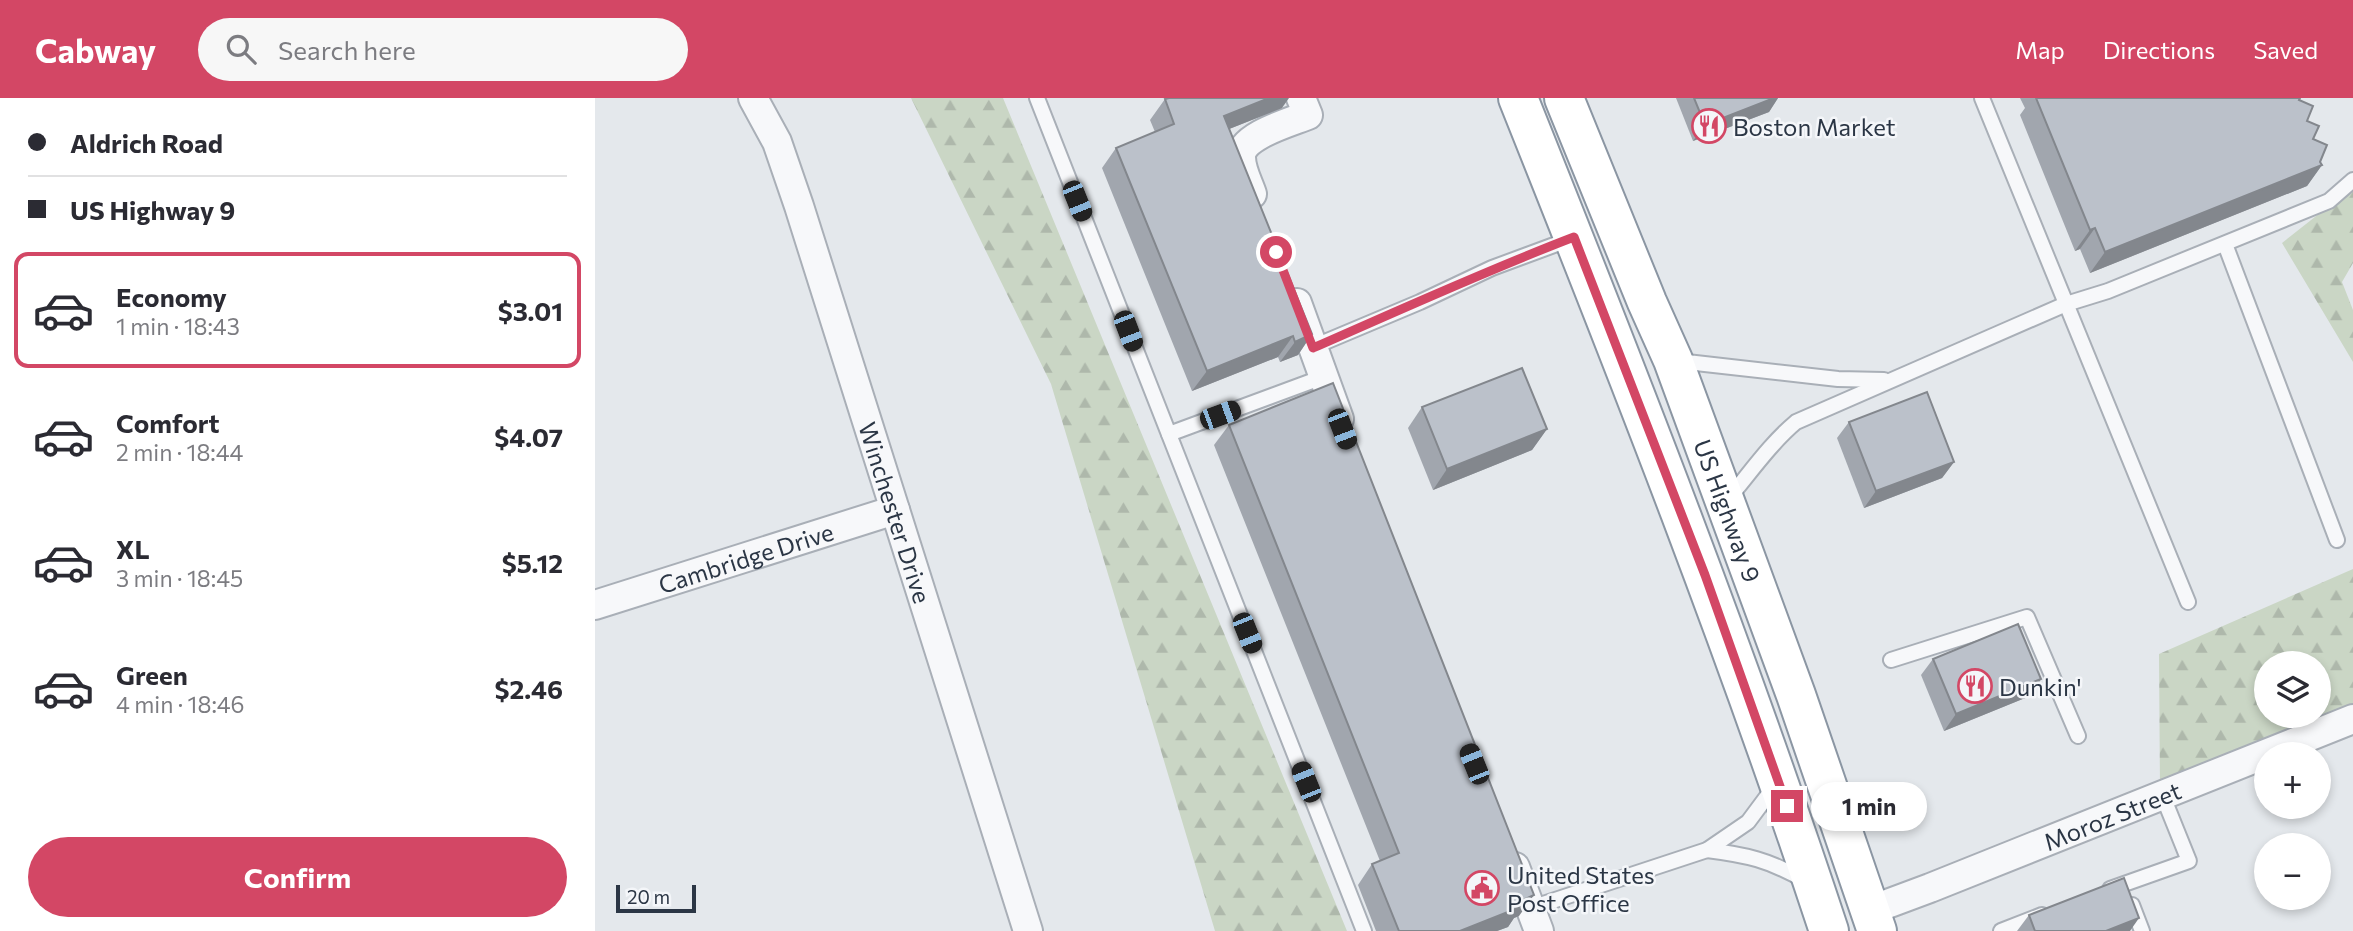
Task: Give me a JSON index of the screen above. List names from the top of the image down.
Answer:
{
  "streets": {
    "highway": ["US Highway 9"],
    "street": ["Winchester Drive", "Cambridge Drive", "Moroz Street"]
  },
  "crossings": [
    ["Winchester Drive", "Cambridge Drive"],
    ["US Highway 9", "Moroz Street"]
  ],
  "places": {
    "restaurant": ["Boston Market", "Dunkin'"],
    "public building": ["United States Post Office"]
  },
  "scale_bar": "20 m",
  "page": {
    "header": "Cabway",
    "search": "Search here",
    "nav": ["Map", "Directions", "Saved"],
    "banner": ["Aldrich Road", "US Highway 9"],
    "list": [
      {
        "name": "Economy",
        "note": "1 min · 18:43",
        "value": "$3.01"
      },
      {
        "name": "Comfort",
        "note": "2 min · 18:44",
        "value": "$4.07"
      },
      {
        "name": "XL",
        "note": "3 min · 18:45",
        "value": "$5.12"
      },
      {
        "name": "Green",
        "note": "4 min · 18:46",
        "value": "$2.46"
      }
    ],
    "map_buttons": ["+", "−"],
    "bubble": "1 min",
    "buttons": "Confirm",
    "scale": "20 m"
  }
}
